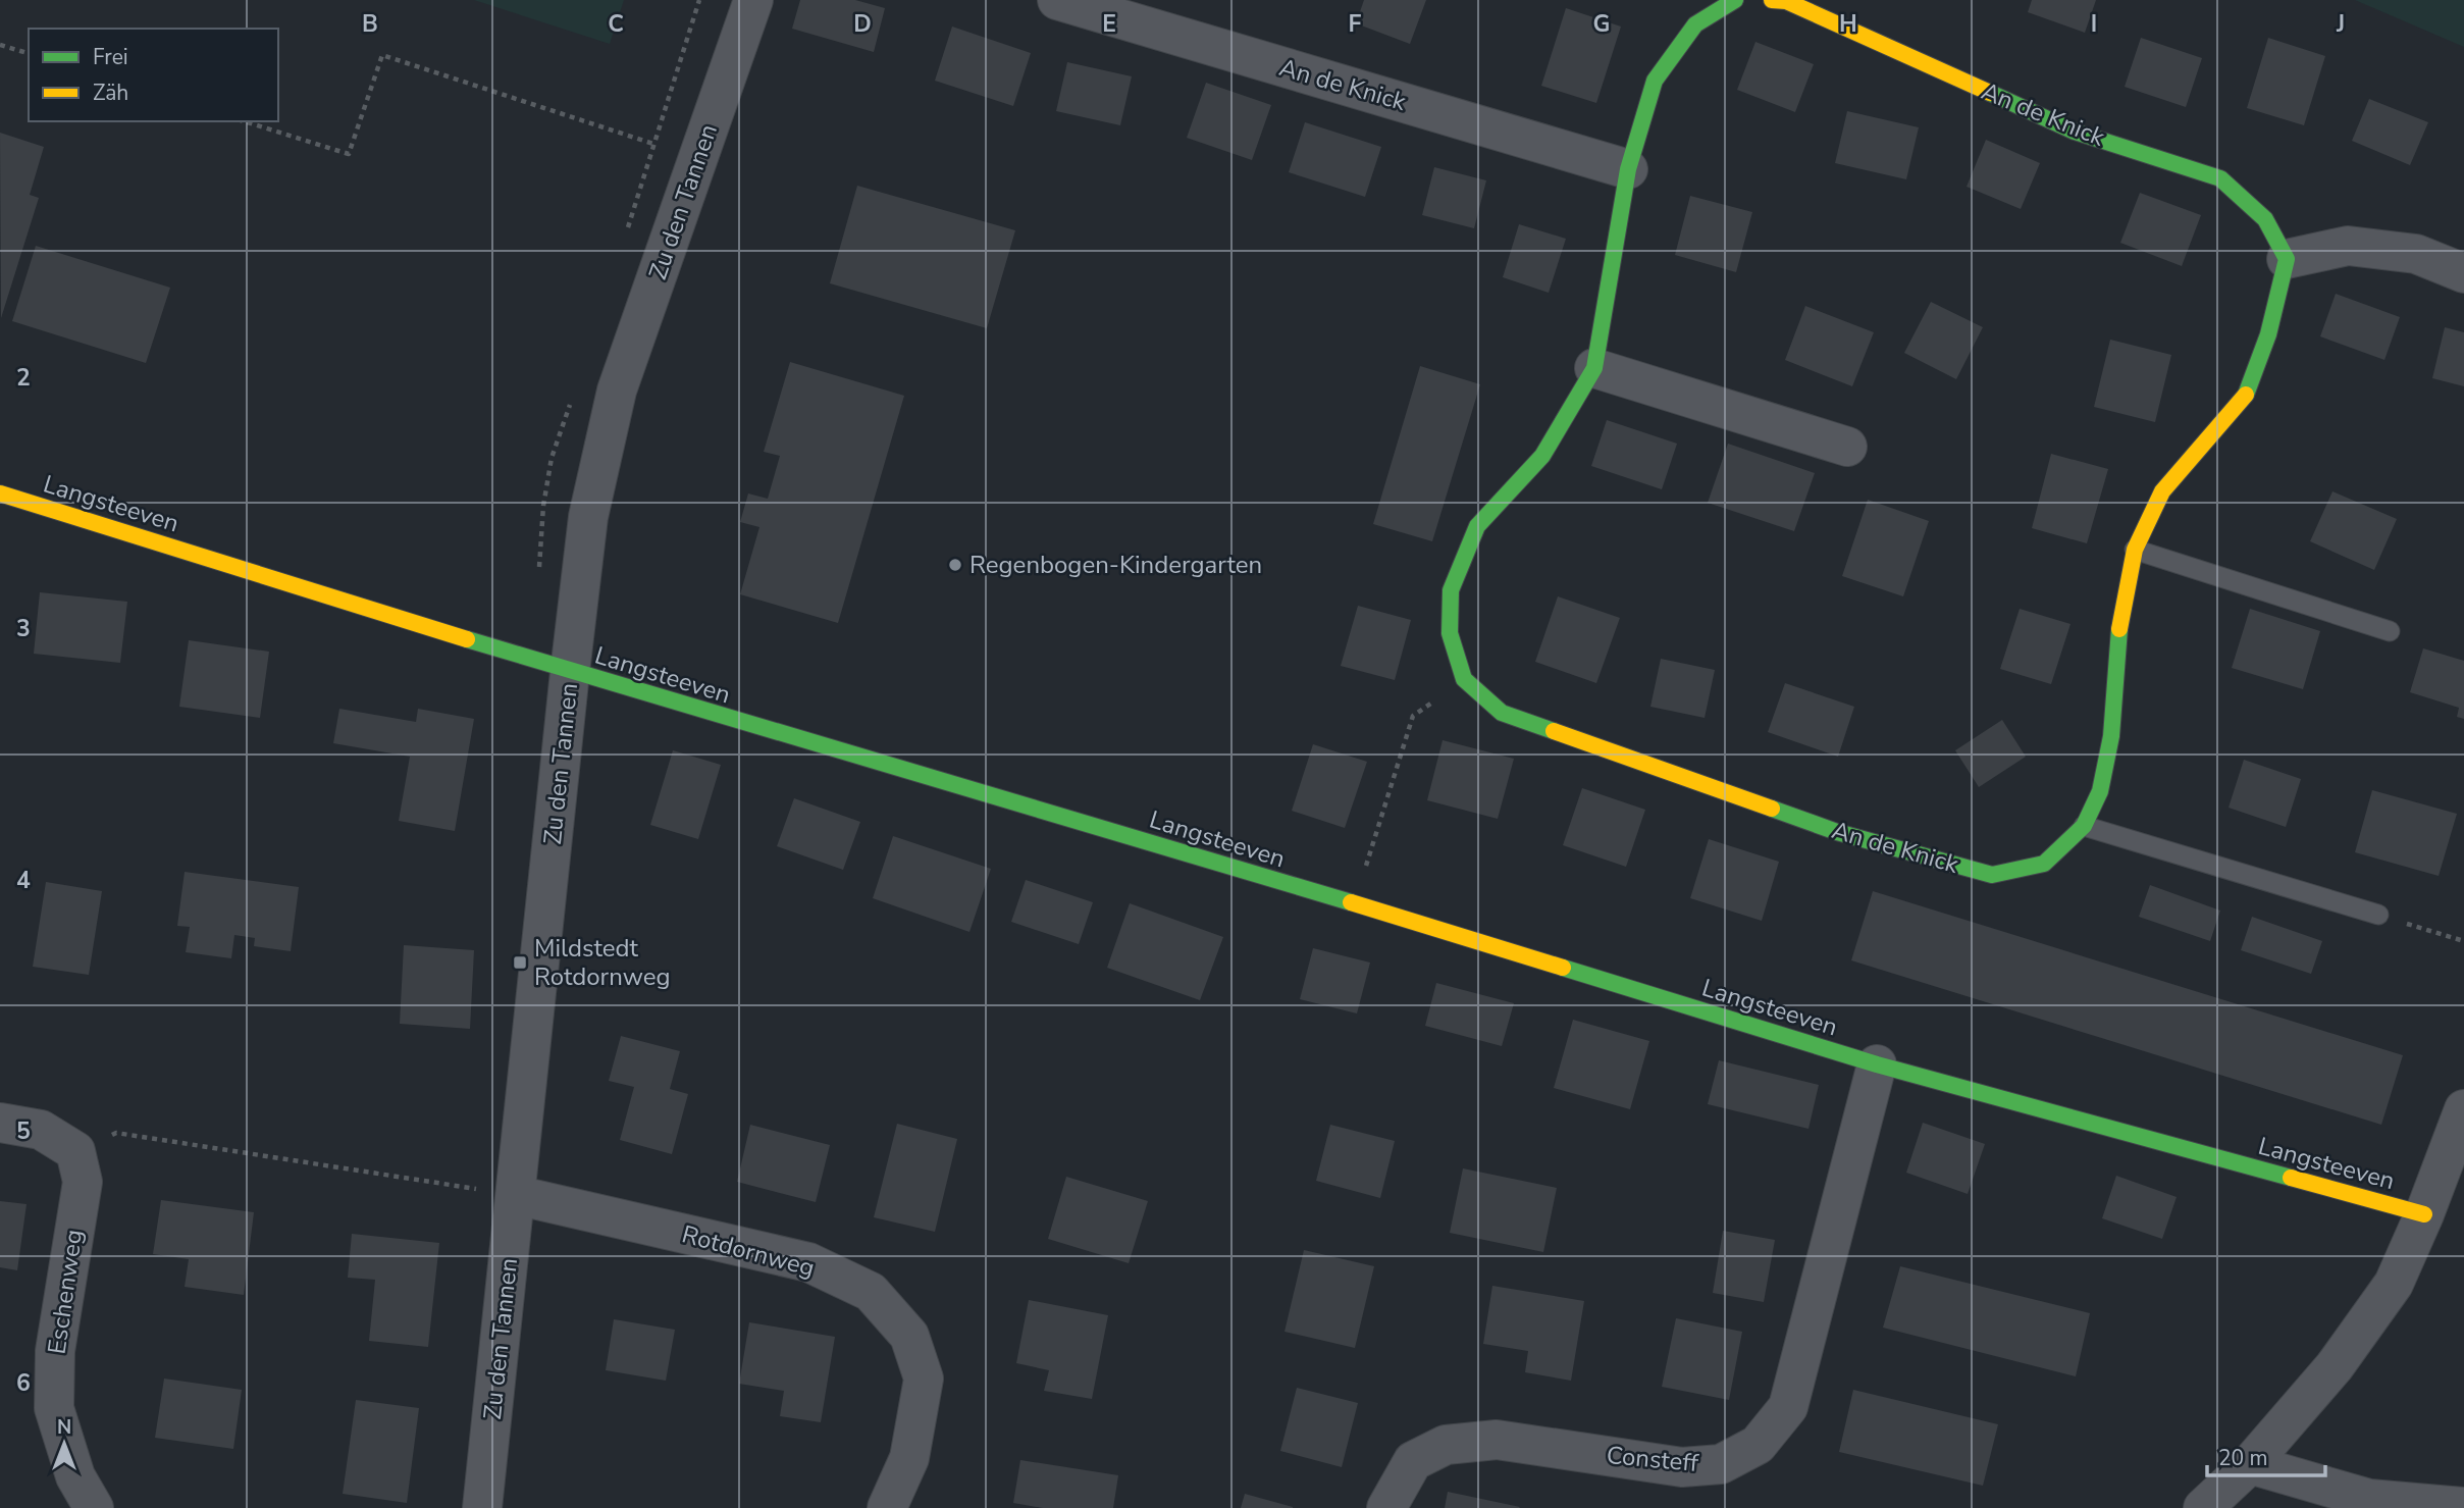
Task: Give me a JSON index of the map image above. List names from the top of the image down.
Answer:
{
  "streets": {
    "street": [
      "An de Knick",
      "Zu den Tannen",
      "Langsteeven",
      "Rotdornweg",
      "Eschenweg",
      "Consteff"
    ]
  },
  "crossings": [
    ["Zu den Tannen", "Langsteeven"],
    ["Zu den Tannen", "Rotdornweg"],
    ["Langsteeven", "Consteff"]
  ],
  "places": {
    "other": ["Regenbogen-Kindergarten"],
    "transit": ["Mildstedt Rotdornweg"]
  },
  "legend": ["Frei", "Zäh"],
  "scale_bar": "20 m",
  "north": "top",
  "grid": {
    "columns": [
      "B",
      "C",
      "D",
      "E",
      "F",
      "G",
      "H",
      "I",
      "J"
    ],
    "rows": [
      "2",
      "3",
      "4",
      "5",
      "6"
    ]
  }
}
